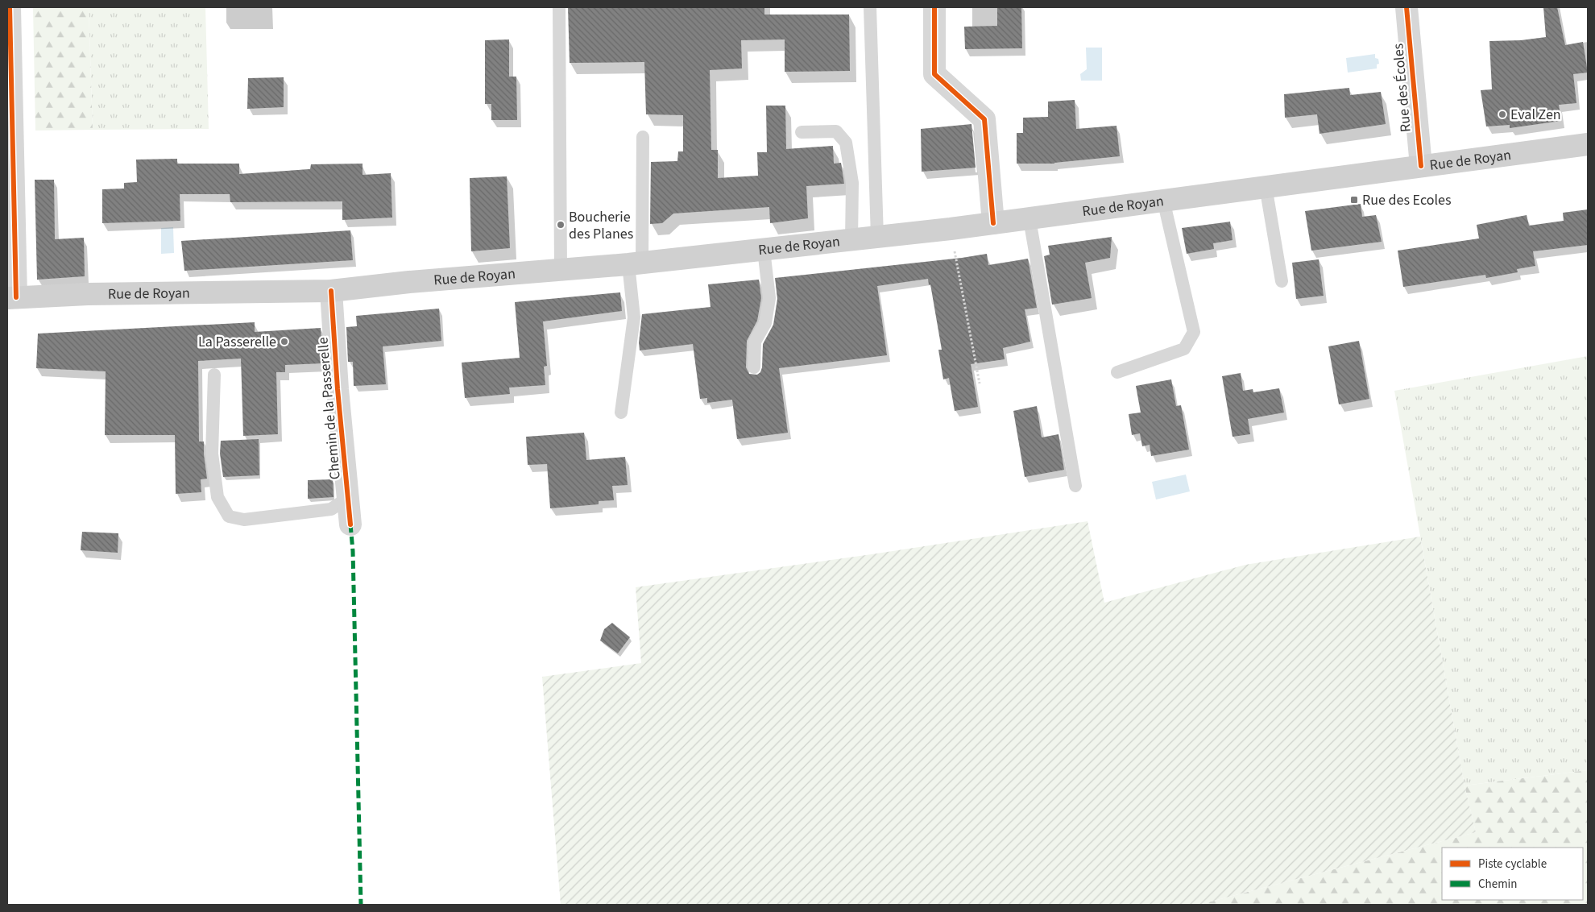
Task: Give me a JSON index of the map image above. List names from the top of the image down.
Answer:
{
  "streets": {
    "main road": ["Rue de Royan"],
    "street": ["Rue des Écoles", "Chemin de la Passerelle"]
  },
  "crossings": [
    ["Rue des Écoles", "Rue de Royan"],
    ["Rue de Royan", "Chemin de la Passerelle"]
  ],
  "places": {
    "other": ["Eval Zen", "Boucherie des Planes", "La Passerelle"],
    "transit": ["Rue des Ecoles"]
  },
  "legend": ["Piste cyclable", "Chemin"]
}
